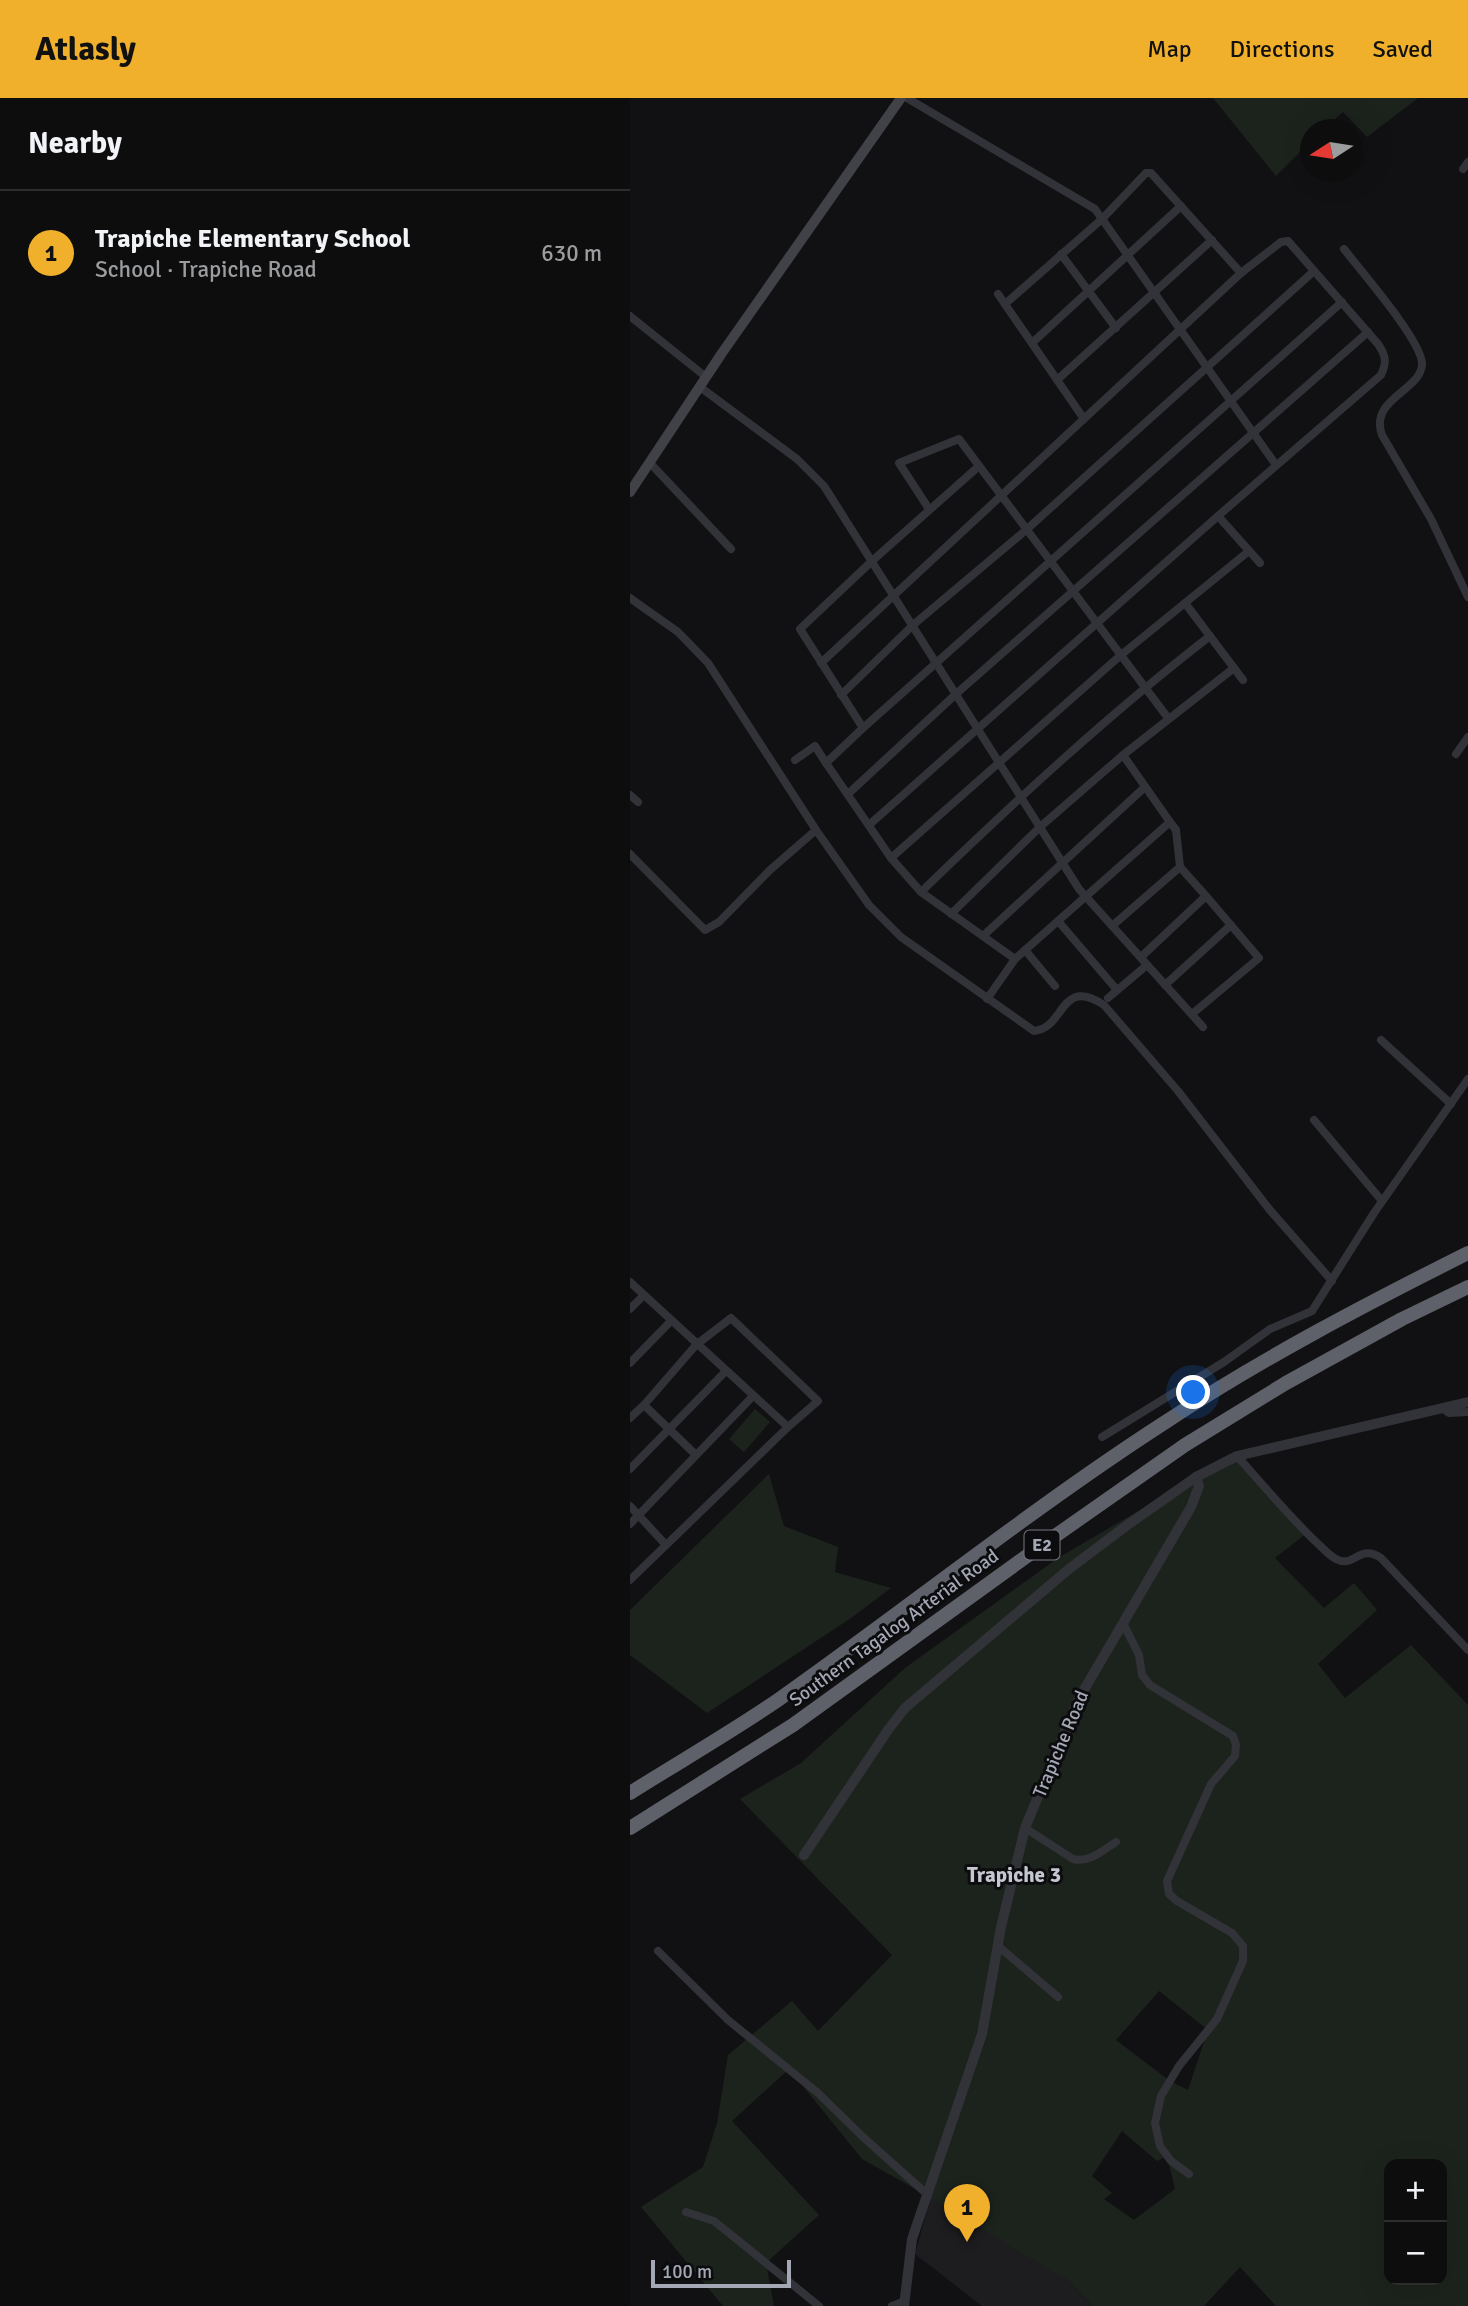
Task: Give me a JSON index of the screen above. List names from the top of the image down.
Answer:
{
  "streets": {
    "highway": ["E2", "Southern Tagalog Arterial Road"],
    "street": ["Trapiche Road"]
  },
  "districts": ["Trapiche 3"],
  "scale_bar": "100 m",
  "north": "left",
  "page": {
    "header": "Atlasly",
    "nav": ["Map", "Directions", "Saved"],
    "heading": "Nearby",
    "list": [
      {
        "mark": "1",
        "name": "Trapiche Elementary School",
        "note": "School · Trapiche Road",
        "value": "630 m"
      }
    ],
    "map_buttons": ["+", "−"],
    "pins": "1",
    "scale": "100 m"
  }
}
